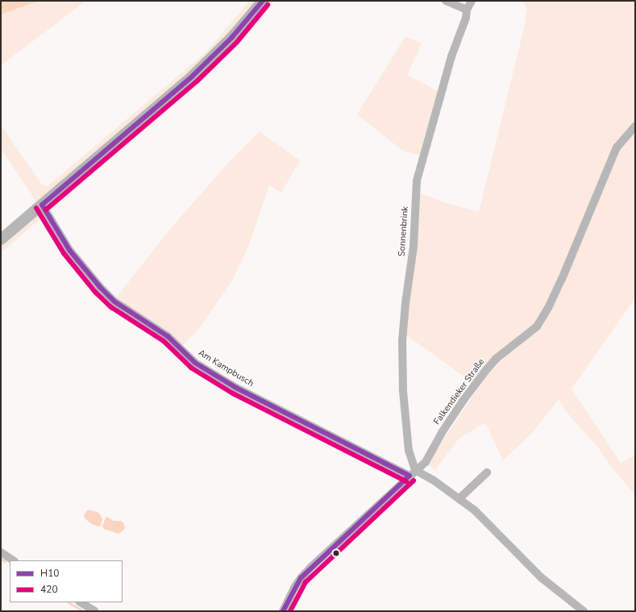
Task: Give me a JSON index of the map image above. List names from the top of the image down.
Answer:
{
  "streets": {
    "street": ["Sonnenbrink", "Am Kampbusch", "Falkendieker Straße"]
  },
  "crossings": [
    ["Sonnenbrink", "Am Kampbusch"],
    ["Sonnenbrink", "Falkendieker Straße"],
    ["Am Kampbusch", "Falkendieker Straße"]
  ],
  "lines": ["transit line H10", "transit line 420"],
  "legend": ["H10", "420"]
}
